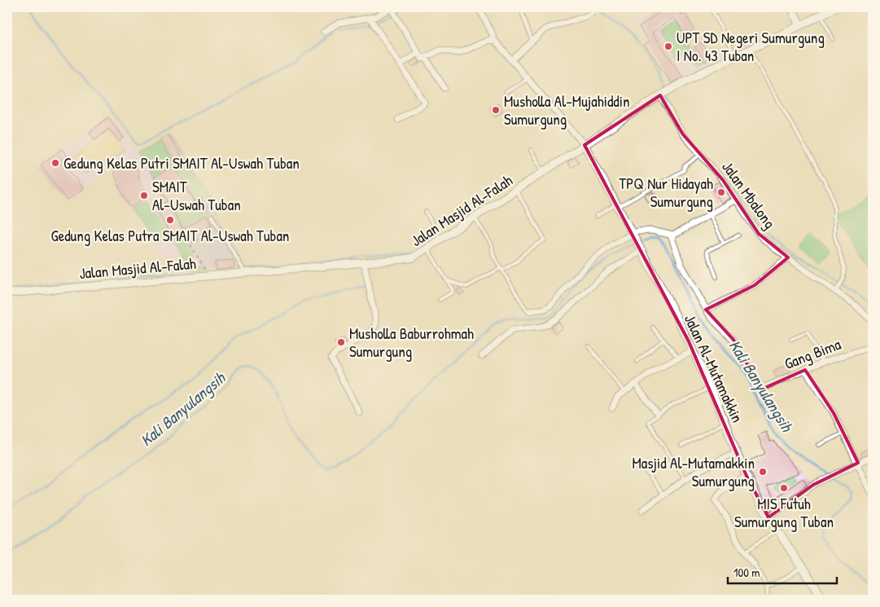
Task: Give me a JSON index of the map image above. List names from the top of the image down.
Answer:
{
  "streets": {
    "street": [
      "Jalan Mbalong",
      "Jalan Masjid Al-Falah",
      "Gang Bima",
      "Jalan Al-Mutamakkin"
    ]
  },
  "crossings": [
    ["Jalan Mbalong", "Jalan Masjid Al-Falah"],
    ["Jalan Masjid Al-Falah", "Jalan Al-Mutamakkin"]
  ],
  "water": ["Kali Banyulangsih"],
  "places": [
    "UPT SD Negeri Sumurgung I No. 43 Tuban",
    "Musholla Al-Mujahiddin Sumurgung",
    "Gedung Kelas Putri SMAIT Al-Uswah Tuban",
    "TPQ Nur Hidayah Sumurgung",
    "SMAIT Al-Uswah Tuban",
    "Gedung Kelas Putra SMAIT Al-Uswah Tuban",
    "Musholla Baburrohmah Sumurgung",
    "Masjid Al-Mutamakkin Sumurgung",
    "MIS Futuh Sumurgung Tuban"
  ],
  "scale_bar": "100 m"
}
